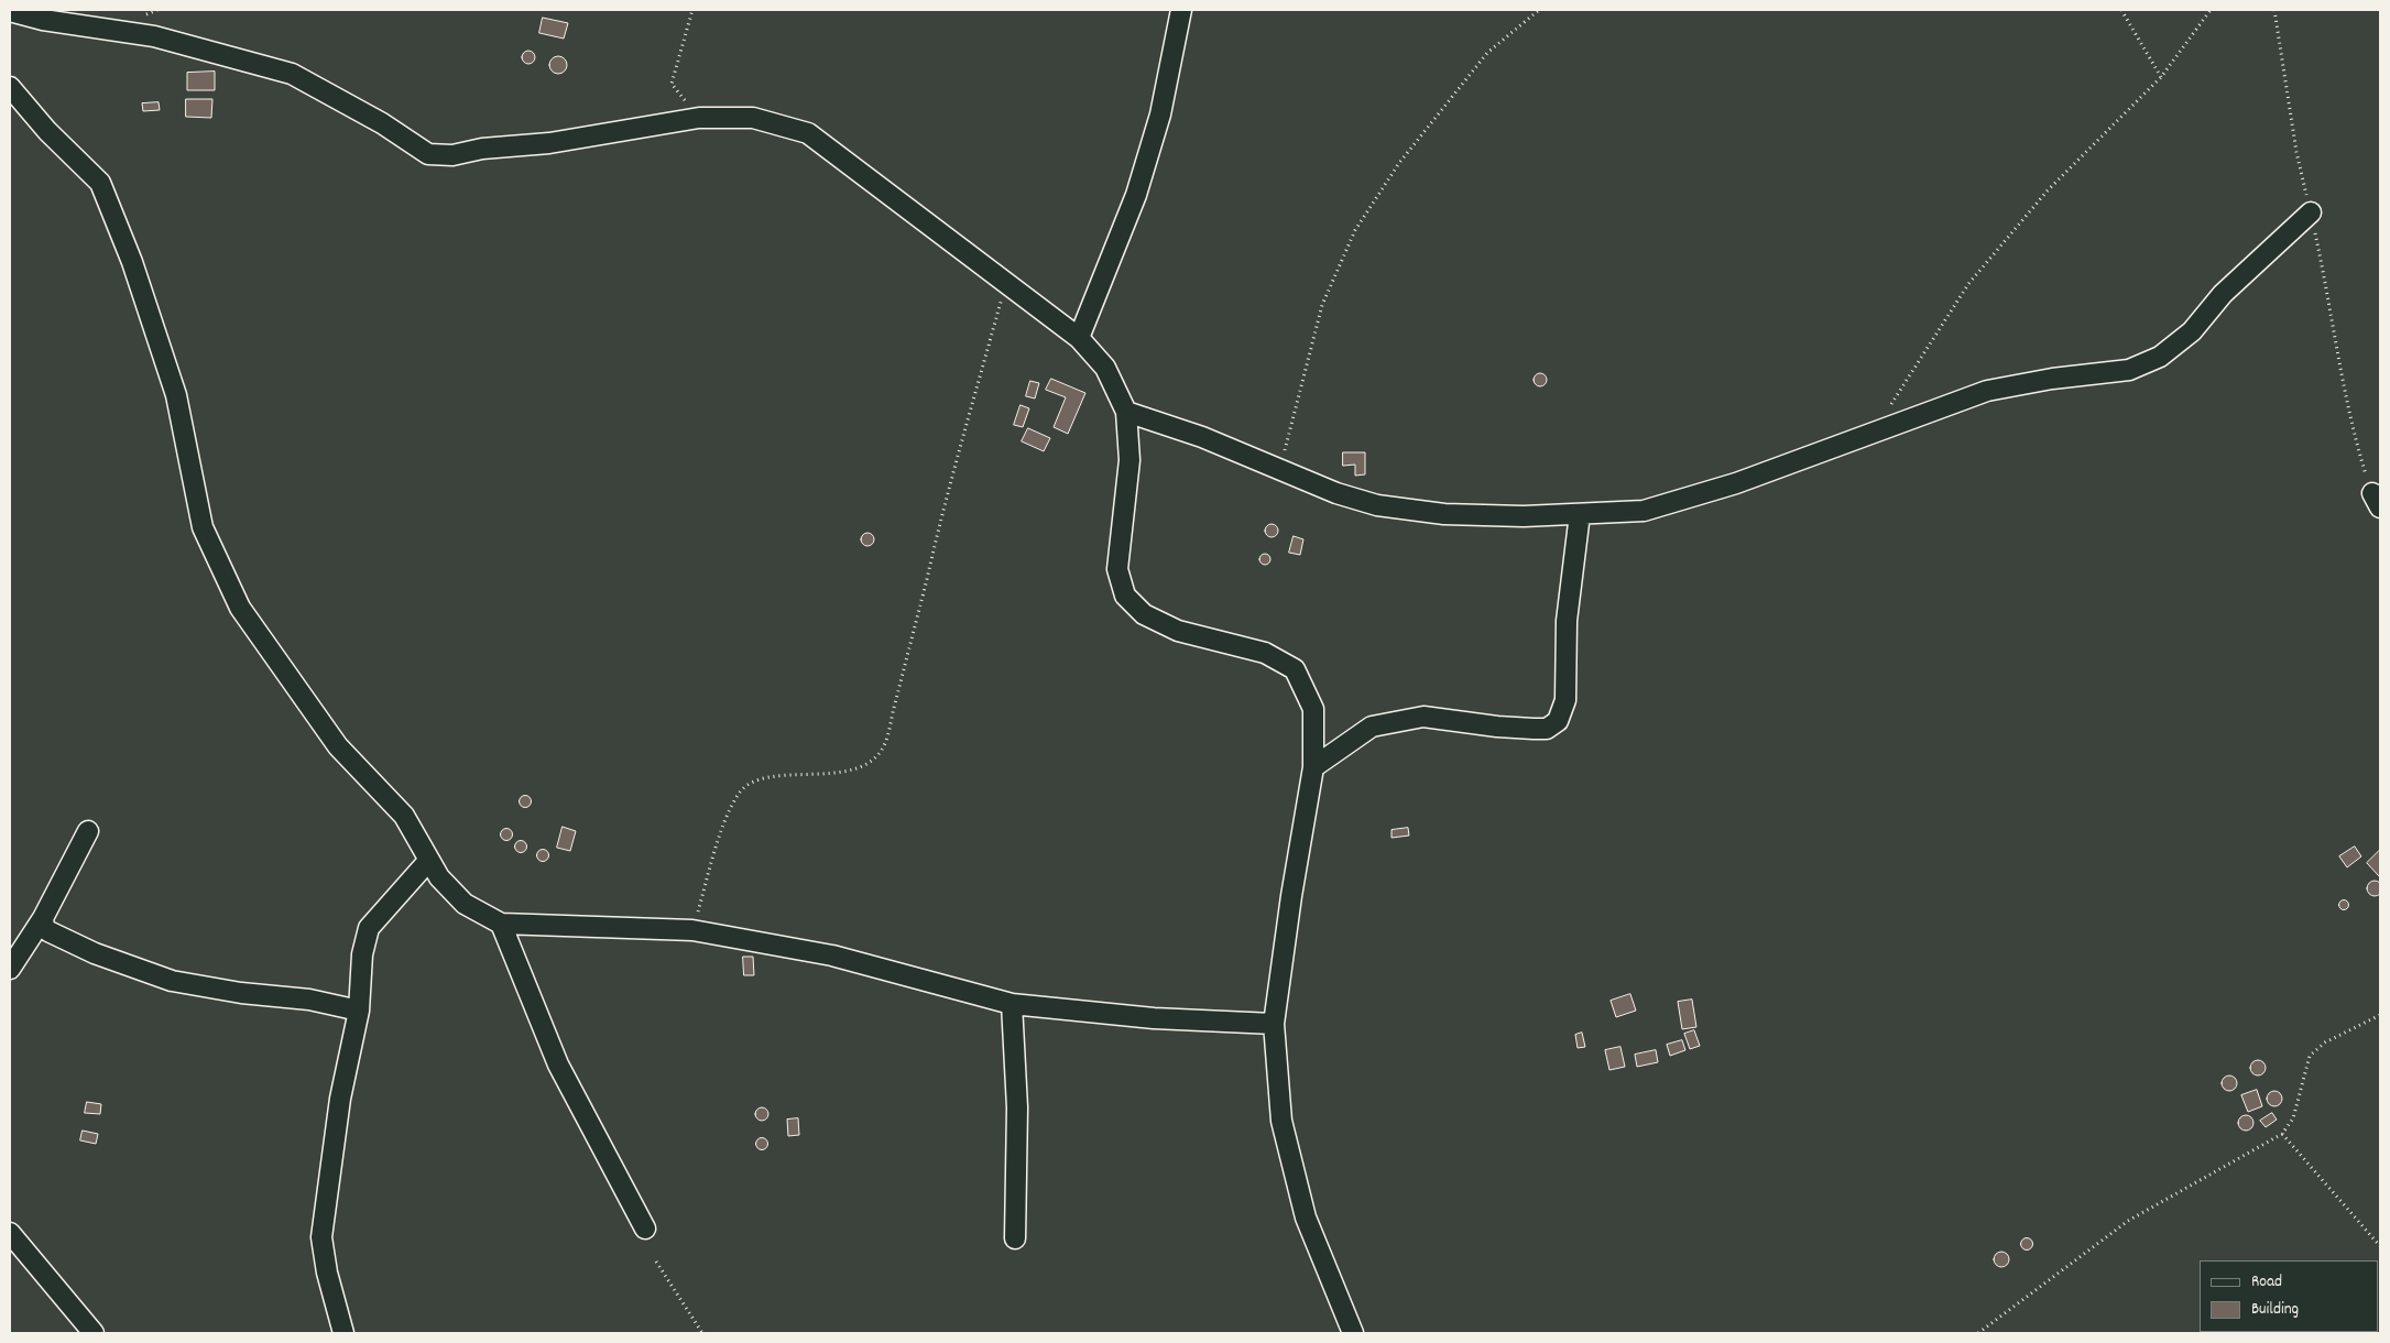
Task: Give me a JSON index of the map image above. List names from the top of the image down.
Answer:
{
  "legend": ["Road", "Building"]
}
